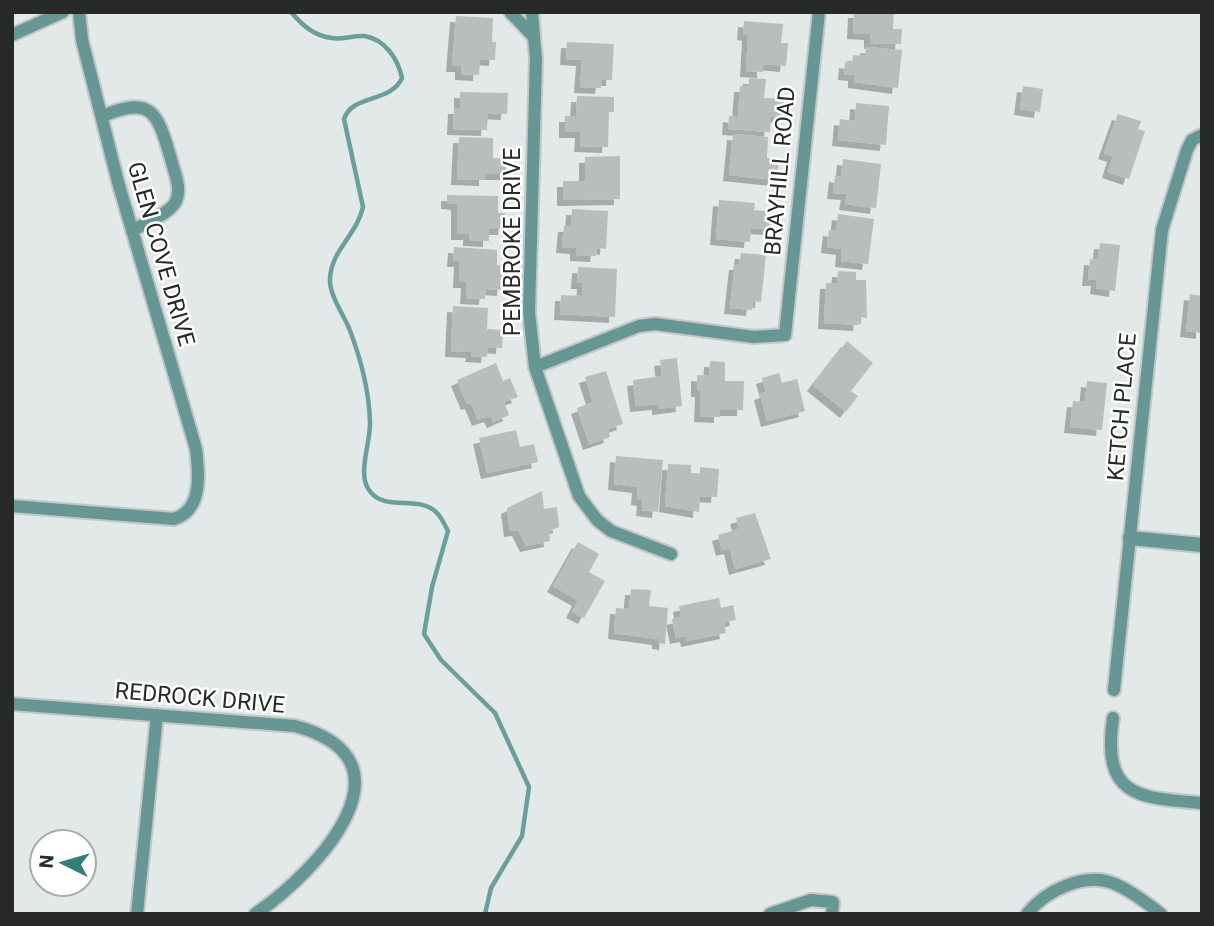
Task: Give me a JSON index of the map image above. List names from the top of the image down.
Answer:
{
  "streets": {
    "street": [
      "BRAYHILL ROAD",
      "PEMBROKE DRIVE",
      "GLEN COVE DRIVE",
      "KETCH PLACE",
      "REDROCK DRIVE"
    ]
  },
  "crossings": [
    ["BRAYHILL ROAD", "PEMBROKE DRIVE"]
  ],
  "north": "left"
}
